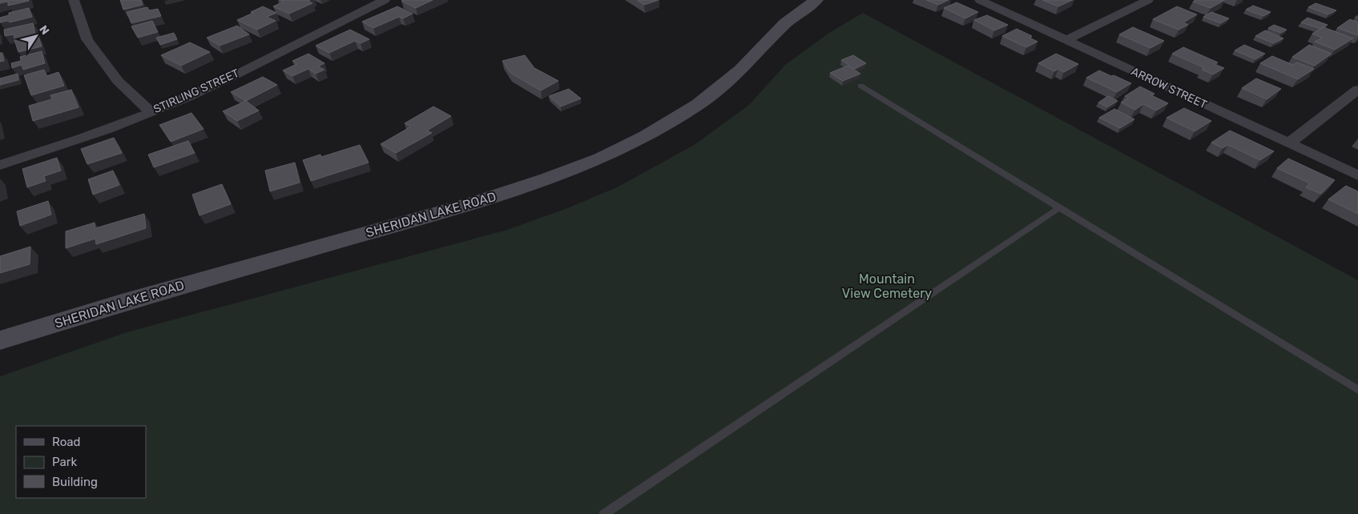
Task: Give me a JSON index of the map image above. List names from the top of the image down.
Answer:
{
  "streets": {
    "main road": ["SHERIDAN LAKE ROAD"],
    "street": ["ARROW STREET", "STIRLING STREET"]
  },
  "parks": ["Mountain View Cemetery"],
  "legend": ["Road", "Park", "Building"],
  "north": "top right"
}
